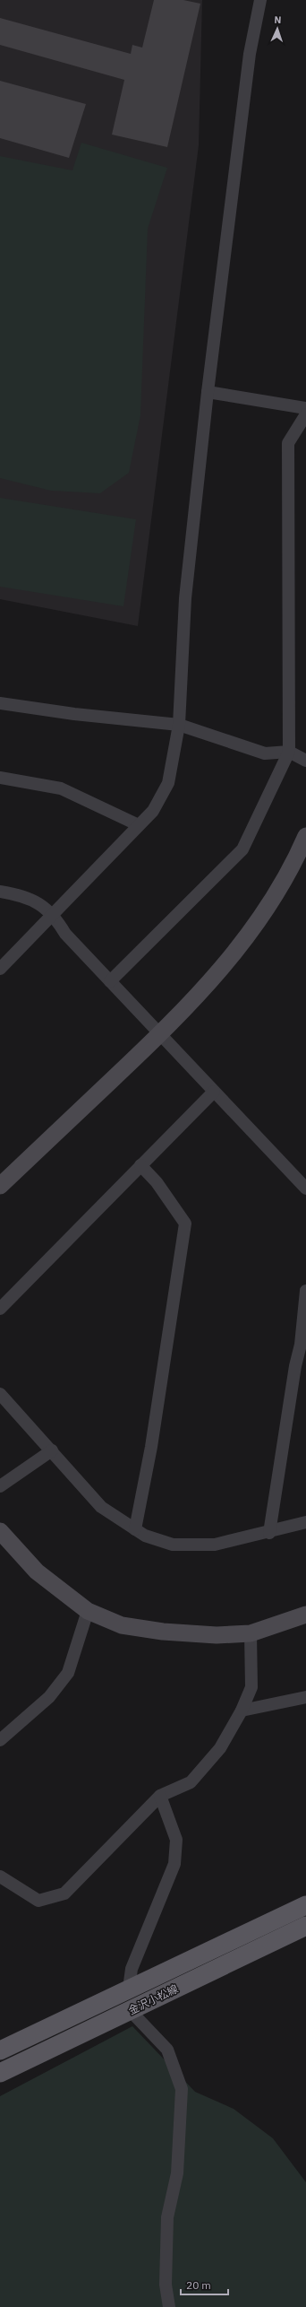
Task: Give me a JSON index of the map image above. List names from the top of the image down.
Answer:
{
  "streets": {
    "main road": ["金沢小松線"]
  },
  "scale_bar": "20 m",
  "north": "top"
}
